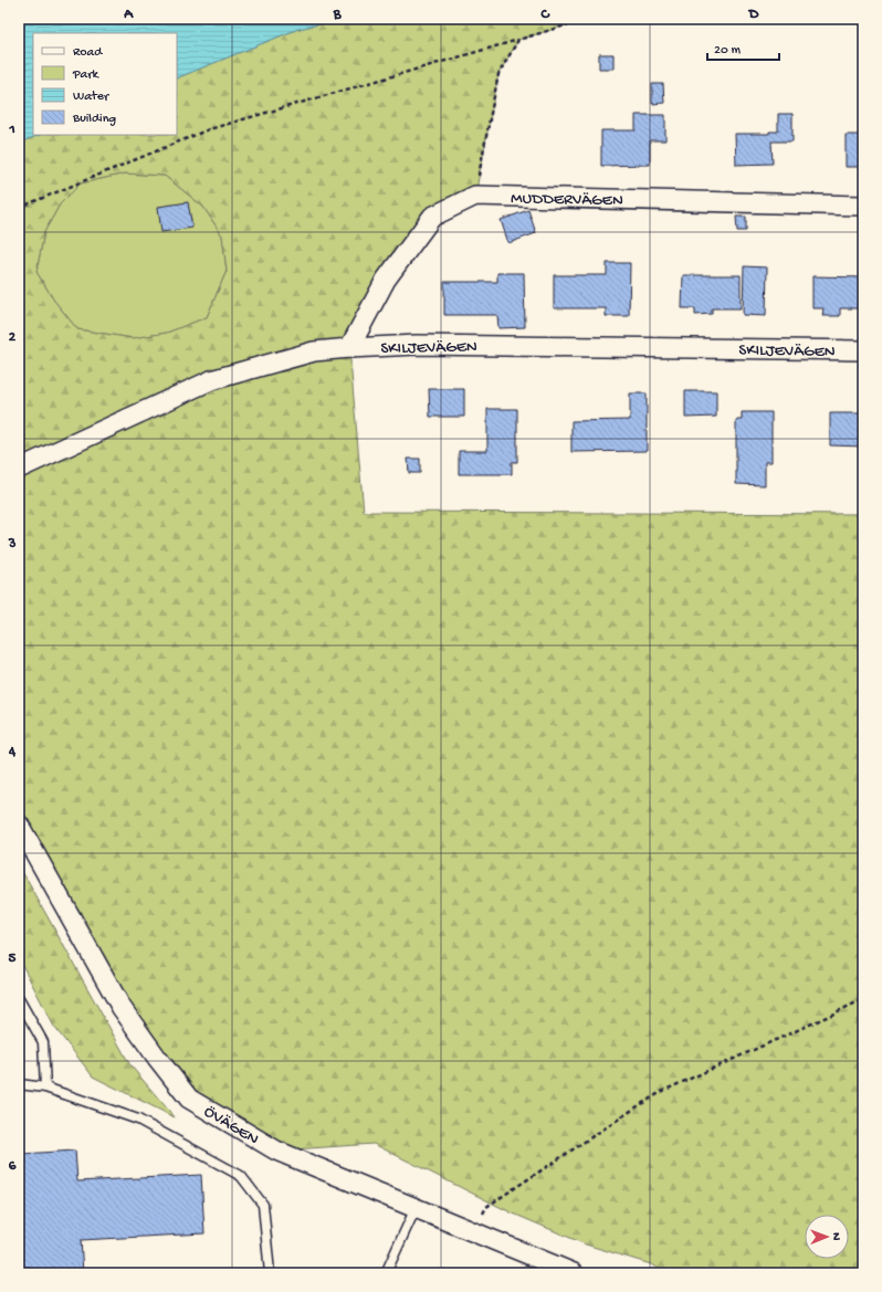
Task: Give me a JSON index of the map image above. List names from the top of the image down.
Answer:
{
  "streets": {
    "street": ["MUDDERVÄGEN", "SKILJEVÄGEN", "ÖVÄGEN"]
  },
  "crossings": [
    ["MUDDERVÄGEN", "SKILJEVÄGEN"]
  ],
  "legend": [
    "Road",
    "Park",
    "Water",
    "Building"
  ],
  "scale_bar": "20 m",
  "north": "right",
  "grid": {
    "columns": [
      "A",
      "B",
      "C",
      "D"
    ],
    "rows": [
      "1",
      "2",
      "3",
      "4",
      "5",
      "6"
    ]
  }
}
